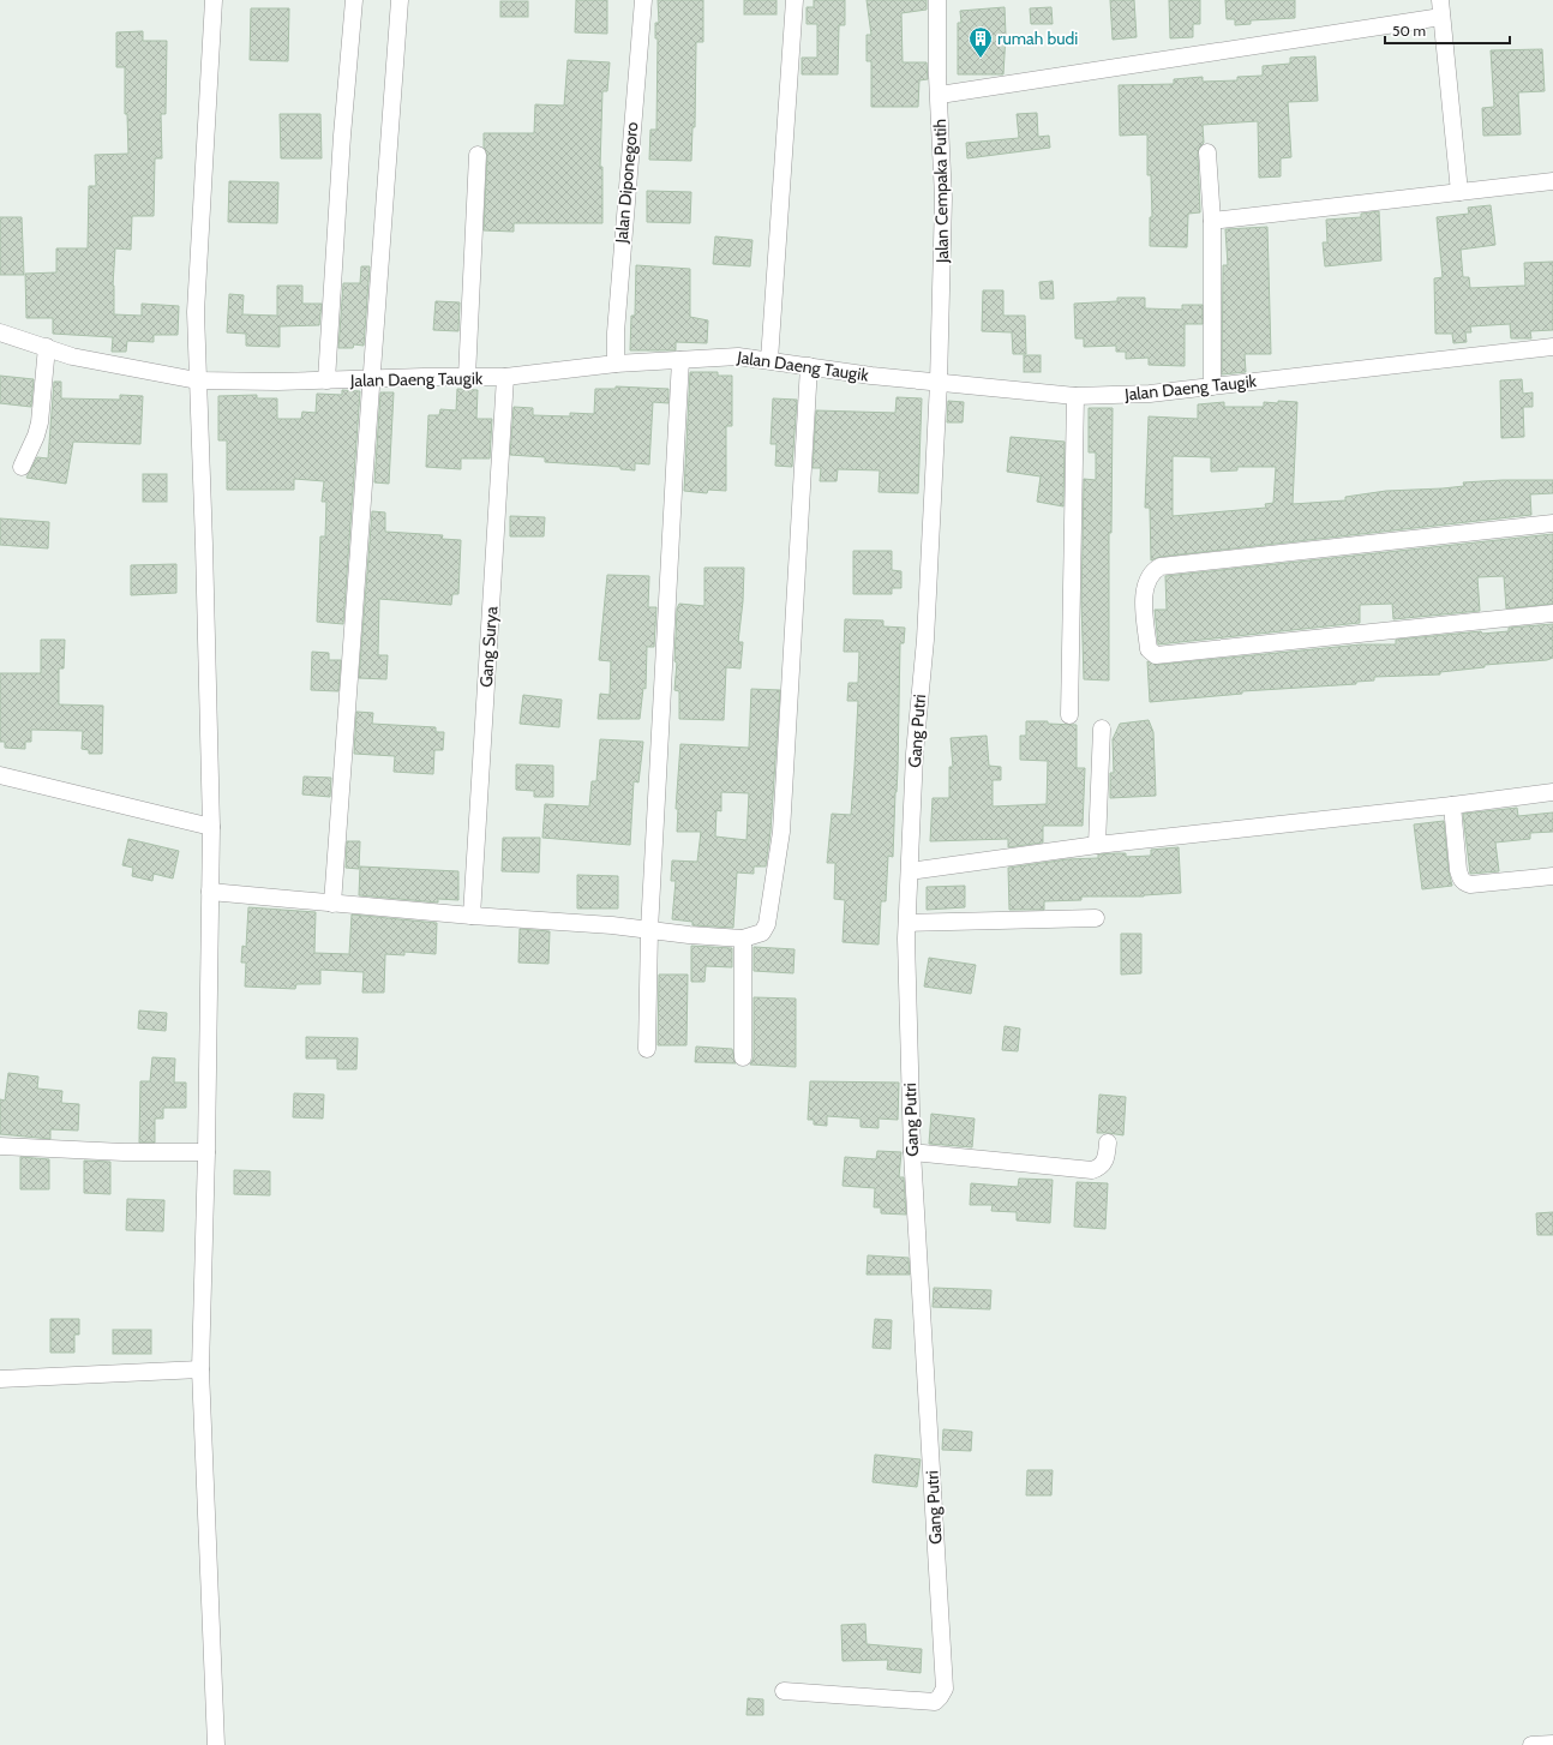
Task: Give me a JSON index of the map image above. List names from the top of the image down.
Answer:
{
  "streets": {
    "street": [
      "Jalan Diponegoro",
      "Jalan Cempaka Putih",
      "Jalan Daeng Taugik",
      "Gang Surya",
      "Gang Putri"
    ]
  },
  "crossings": [
    ["Jalan Diponegoro", "Jalan Daeng Taugik"],
    ["Jalan Cempaka Putih", "Jalan Daeng Taugik"],
    ["Jalan Cempaka Putih", "Gang Putri"],
    ["Jalan Daeng Taugik", "Gang Surya"],
    ["Jalan Daeng Taugik", "Gang Putri"]
  ],
  "places": {
    "building": ["rumah budi"]
  },
  "scale_bar": "50 m"
}
